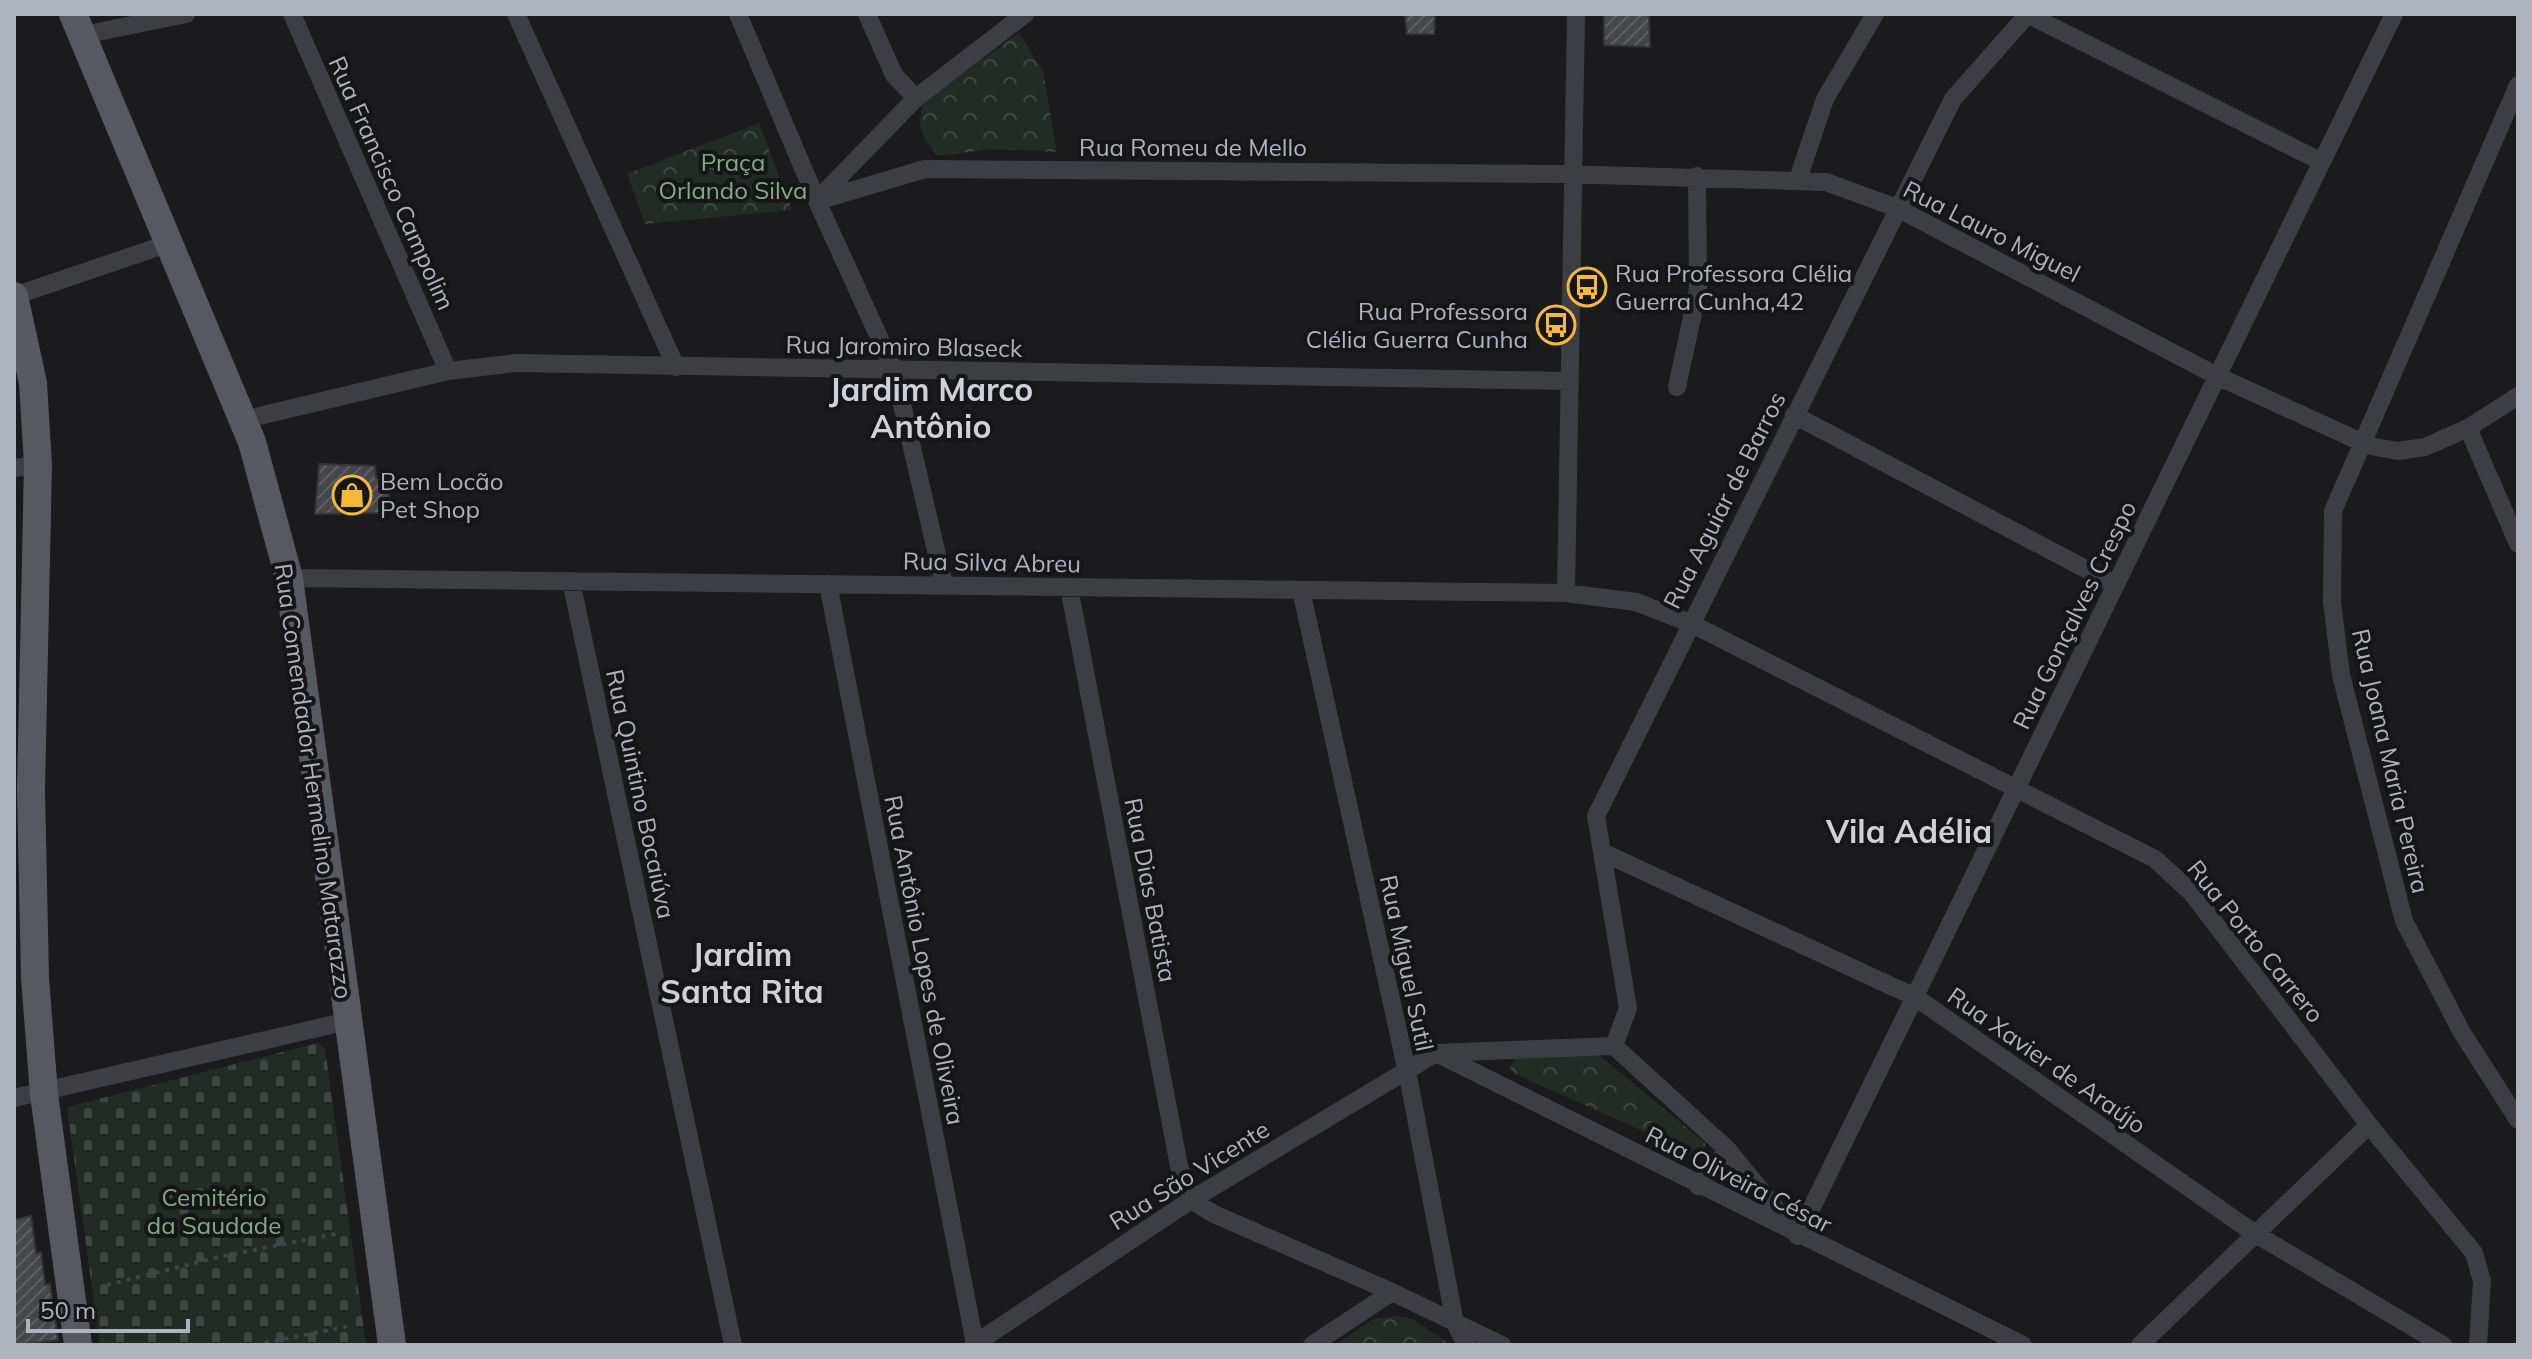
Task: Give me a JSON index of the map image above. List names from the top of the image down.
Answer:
{
  "streets": {
    "main road": ["Rua Comendador Hermelino Matarazzo"],
    "street": [
      "Rua Romeu de Mello",
      "Rua Francisco Campolim",
      "Rua Lauro Miguel",
      "Rua Jaromiro Blaseck",
      "Rua Aguiar de Barros",
      "Rua Silva Abreu",
      "Rua Gonçalves Crespo",
      "Rua Joana Maria Pereira",
      "Rua Quintino Bocaiúva",
      "Rua Dias Batista",
      "Rua Porto Carrero",
      "Rua Antônio Lopes de Oliveira",
      "Rua Miguel Sutil",
      "Rua Xavier de Araújo",
      "Rua São Vicente",
      "Rua Oliveira César"
    ]
  },
  "crossings": [
    ["Rua Romeu de Mello", "Rua Lauro Miguel"],
    ["Rua Francisco Campolim", "Rua Jaromiro Blaseck"],
    ["Rua Lauro Miguel", "Rua Aguiar de Barros"],
    ["Rua Lauro Miguel", "Rua Gonçalves Crespo"],
    ["Rua Lauro Miguel", "Rua Joana Maria Pereira"],
    ["Rua Jaromiro Blaseck", "Rua Comendador Hermelino Matarazzo"],
    ["Rua Aguiar de Barros", "Rua Silva Abreu"],
    ["Rua Aguiar de Barros", "Rua Porto Carrero"],
    ["Rua Aguiar de Barros", "Rua Xavier de Araújo"],
    ["Rua Silva Abreu", "Rua Comendador Hermelino Matarazzo"],
    ["Rua Silva Abreu", "Rua Quintino Bocaiúva"],
    ["Rua Silva Abreu", "Rua Dias Batista"],
    ["Rua Silva Abreu", "Rua Porto Carrero"],
    ["Rua Silva Abreu", "Rua Antônio Lopes de Oliveira"],
    ["Rua Silva Abreu", "Rua Miguel Sutil"],
    ["Rua Gonçalves Crespo", "Rua Porto Carrero"],
    ["Rua Gonçalves Crespo", "Rua Xavier de Araújo"],
    ["Rua Gonçalves Crespo", "Rua Oliveira César"],
    ["Rua Dias Batista", "Rua São Vicente"],
    ["Rua Antônio Lopes de Oliveira", "Rua São Vicente"],
    ["Rua Miguel Sutil", "Rua São Vicente"],
    ["Rua São Vicente", "Rua Oliveira César"]
  ],
  "districts": ["Jardim Marco Antônio", "Vila Adélia", "Jardim Santa Rita"],
  "parks": ["Praça Orlando Silva", "Cemitério da Saudade"],
  "places": {
    "bus stop": ["Rua Professora Clélia Guerra Cunha,42", "Rua Professora Clélia Guerra Cunha"],
    "shop": ["Bem Locão Pet Shop"]
  },
  "scale_bar": "50 m"
}
